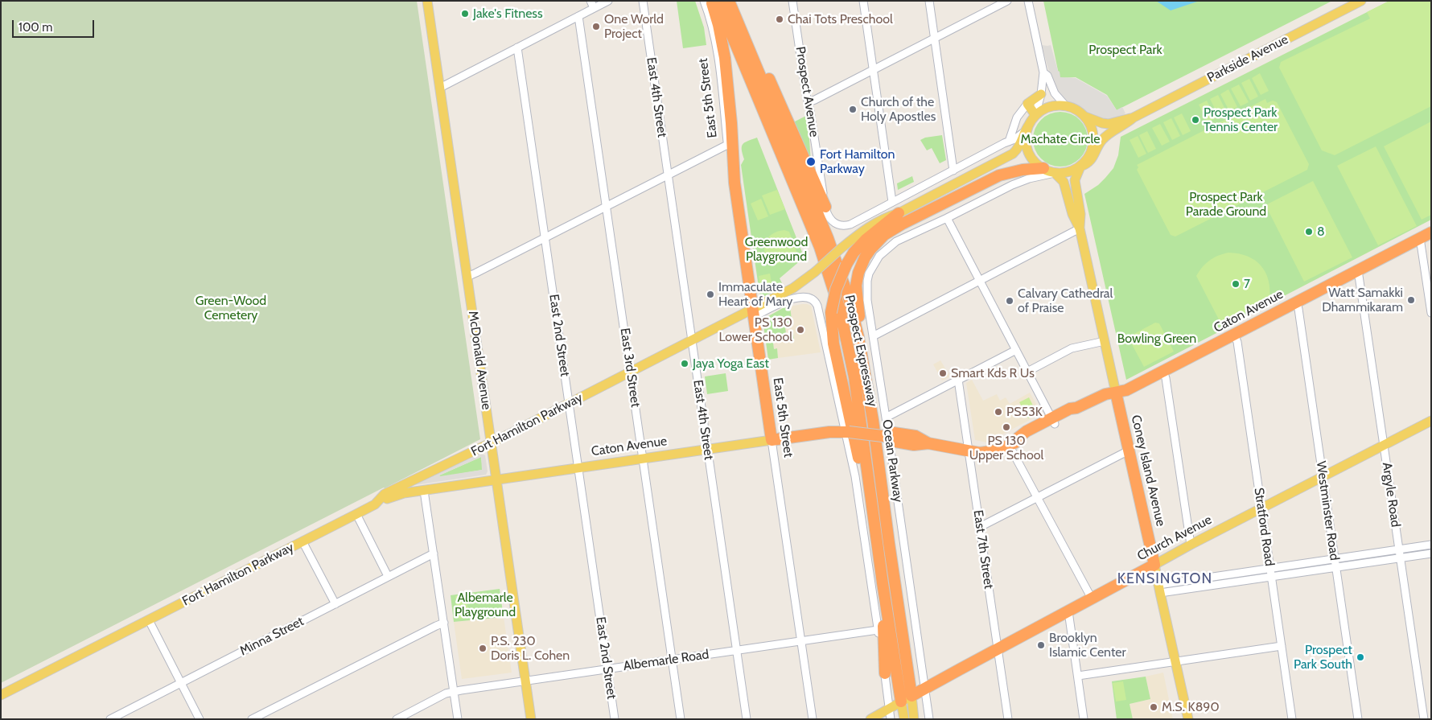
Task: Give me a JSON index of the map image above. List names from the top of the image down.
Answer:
{
  "streets": {
    "highway": [
      "East 5th Street",
      "Caton Avenue",
      "Prospect Expressway",
      "Coney Island Avenue",
      "Church Avenue"
    ],
    "main road": ["Parkside Avenue", "McDonald Avenue", "Fort Hamilton Parkway"],
    "street": [
      "Prospect Avenue",
      "East 4th Street",
      "East 2nd Street",
      "East 3rd Street",
      "Ocean Parkway",
      "Argyle Road",
      "Westminster Road",
      "Stratford Road",
      "East 7th Street",
      "Minna Street",
      "Albemarle Road"
    ]
  },
  "crossings": [
    ["Parkside Avenue", "Fort Hamilton Parkway"],
    ["Parkside Avenue", "Ocean Parkway"],
    ["Parkside Avenue", "Coney Island Avenue"],
    ["East 4th Street", "Caton Avenue"],
    ["East 4th Street", "Fort Hamilton Parkway"],
    ["East 4th Street", "Albemarle Road"],
    ["East 5th Street", "Caton Avenue"],
    ["East 5th Street", "Fort Hamilton Parkway"],
    ["East 5th Street", "Albemarle Road"],
    ["Caton Avenue", "East 2nd Street"],
    ["Caton Avenue", "McDonald Avenue"],
    ["Caton Avenue", "East 3rd Street"],
    ["Caton Avenue", "Fort Hamilton Parkway"],
    ["Caton Avenue", "Ocean Parkway"],
    ["Caton Avenue", "Coney Island Avenue"],
    ["Caton Avenue", "Argyle Road"],
    ["Caton Avenue", "Westminster Road"],
    ["Caton Avenue", "Stratford Road"],
    ["Caton Avenue", "East 7th Street"],
    ["East 2nd Street", "Fort Hamilton Parkway"],
    ["East 2nd Street", "Albemarle Road"],
    ["Prospect Expressway", "Church Avenue"],
    ["McDonald Avenue", "Fort Hamilton Parkway"],
    ["McDonald Avenue", "Albemarle Road"],
    ["East 3rd Street", "Fort Hamilton Parkway"],
    ["East 3rd Street", "Albemarle Road"],
    ["Fort Hamilton Parkway", "Ocean Parkway"],
    ["Fort Hamilton Parkway", "Coney Island Avenue"],
    ["Ocean Parkway", "Coney Island Avenue"],
    ["Ocean Parkway", "Church Avenue"],
    ["Coney Island Avenue", "Church Avenue"],
    ["Argyle Road", "Church Avenue"],
    ["Westminster Road", "Church Avenue"],
    ["Stratford Road", "Church Avenue"],
    ["Church Avenue", "East 7th Street"]
  ],
  "districts": ["KENSINGTON"],
  "parks": [
    "Prospect Park",
    "Machate Circle",
    "Prospect Park Parade Ground",
    "Greenwood Playground",
    "Green-Wood Cemetery",
    "Bowling Green",
    "Albemarle Playground"
  ],
  "places": [
    "Jake's Fitness",
    "Chai Tots Preschool",
    "One World Project",
    "Church of the Holy Apostles",
    "Prospect Park Tennis Center",
    "Fort Hamilton Parkway",
    "8",
    "7",
    "Immaculate Heart of Mary",
    "Watt Samakki Dhammikaram",
    "Calvary Cathedral of Praise",
    "PS 130 Lower School",
    "Jaya Yoga East",
    "Smart Kds R Us",
    "PS53K",
    "PS 130 Upper School",
    "Brooklyn Islamic Center",
    "P.S. 230 Doris L. Cohen",
    "Prospect Park South",
    "M.S. K890"
  ],
  "scale_bar": "100 m"
}
